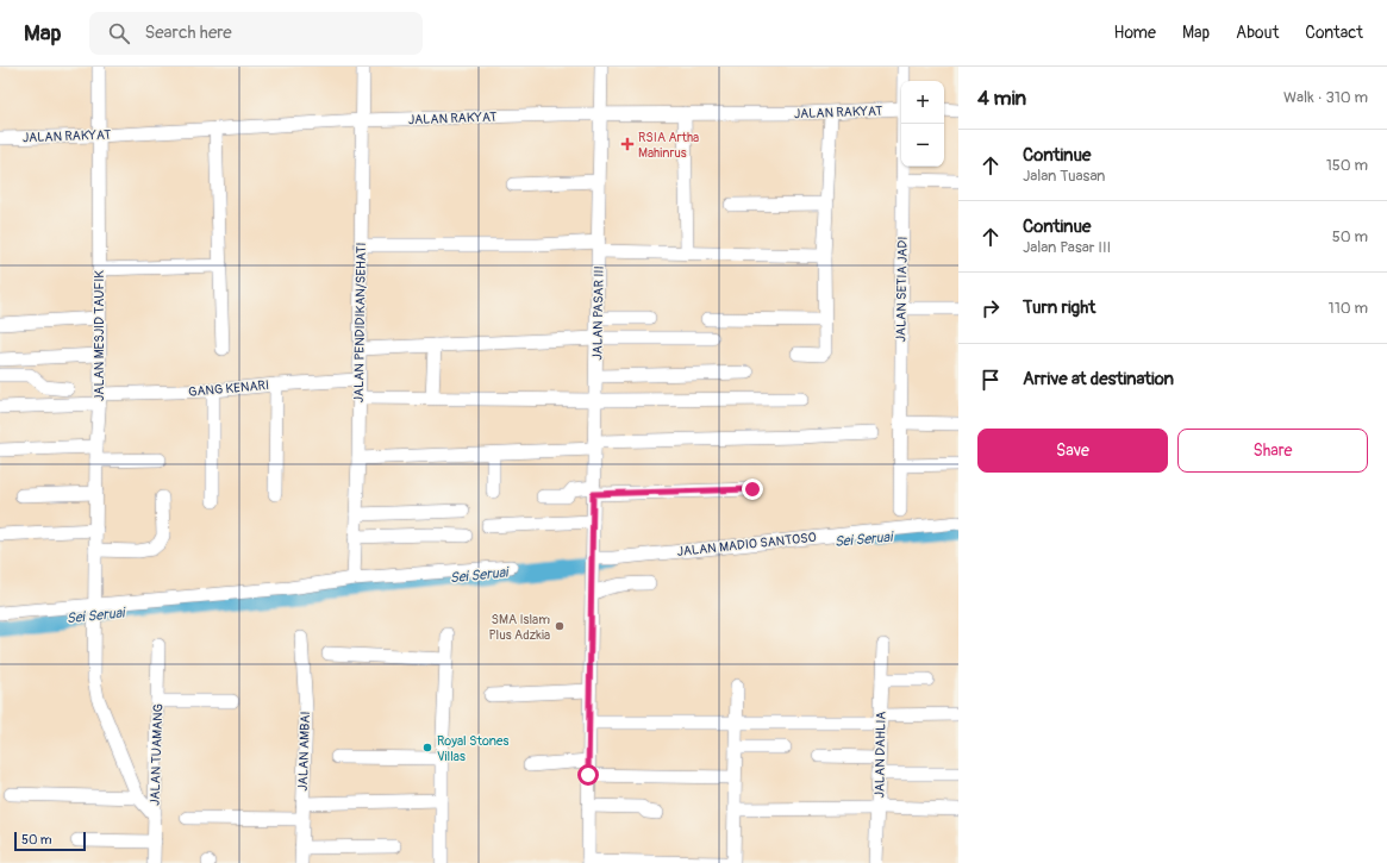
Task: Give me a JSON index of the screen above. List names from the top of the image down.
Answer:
{
  "streets": {
    "street": [
      "JALAN RAKYAT",
      "JALAN SETIA JADI",
      "JALAN PASAR III",
      "JALAN PENDIDIKAN/SEHATI",
      "JALAN MESJID TAUFIK",
      "GANG KENARI",
      "JALAN MADIO SANTOSO",
      "JALAN AMBAI",
      "JALAN TUAMANG",
      "JALAN DAHLIA"
    ]
  },
  "crossings": [
    ["JALAN RAKYAT", "JALAN PASAR III"],
    ["JALAN RAKYAT", "JALAN PENDIDIKAN/SEHATI"],
    ["JALAN RAKYAT", "JALAN MESJID TAUFIK"],
    ["JALAN PASAR III", "JALAN MADIO SANTOSO"],
    ["JALAN PENDIDIKAN/SEHATI", "GANG KENARI"],
    ["JALAN MESJID TAUFIK", "GANG KENARI"],
    ["JALAN MESJID TAUFIK", "JALAN TUAMANG"]
  ],
  "water": ["Sei Seruai"],
  "places": {
    "health": ["RSIA Artha Mahinrus"],
    "other": ["SMA Islam Plus Adzkia", "Royal Stones Villas"]
  },
  "scale_bar": "50 m",
  "page": {
    "header": "Map",
    "search": "Search here",
    "nav": [
      "Home",
      "Map",
      "About",
      "Contact"
    ],
    "heading": ["4 min", "Walk · 310 m"],
    "map_buttons": ["+", "−"],
    "list": [
      ["Continue", "Jalan Tuasan", "150 m"],
      ["Continue", "Jalan Pasar III", "50 m"],
      ["Turn right", "110 m"],
      "Arrive at destination"
    ],
    "buttons": ["Save", "Share"],
    "scale": "50 m"
  }
}
